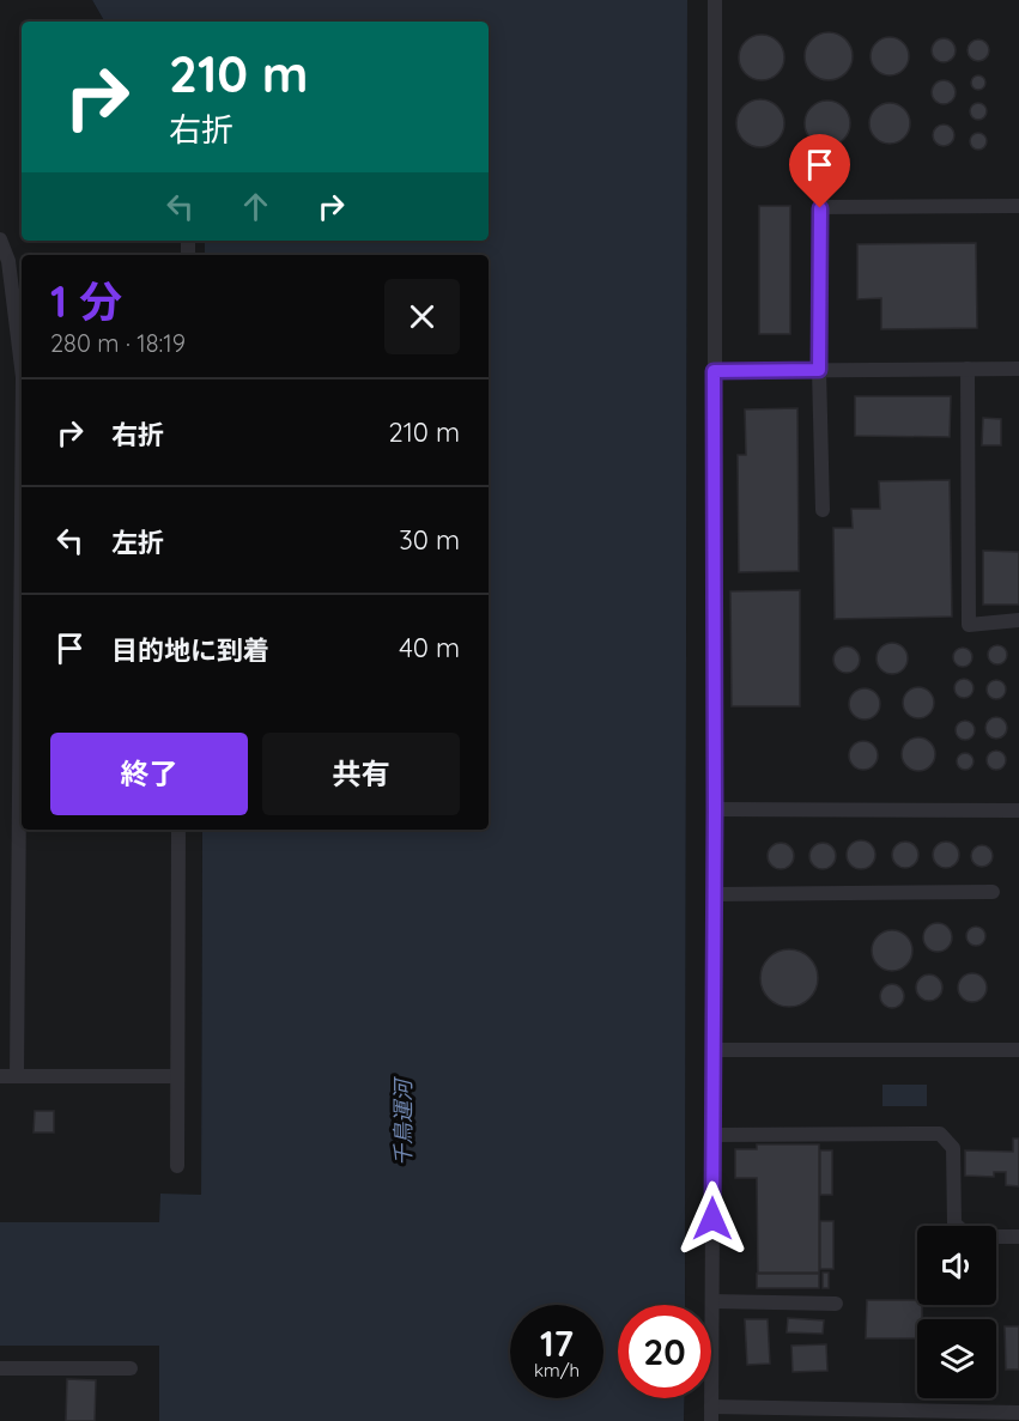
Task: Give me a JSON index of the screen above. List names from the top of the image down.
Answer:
{
  "water": ["千鳥運河"],
  "page": {
    "turn": ["210 m", "右折"],
    "heading": ["1 分", "280 m · 18:19"],
    "list": [
      {
        "name": "右折",
        "value": "210 m"
      },
      {
        "name": "左折",
        "value": "30 m"
      },
      {
        "name": "目的地に到着",
        "value": "40 m"
      }
    ],
    "buttons": ["終了", "共有"],
    "speed": "17 km/h",
    "limit": "20"
  }
}
